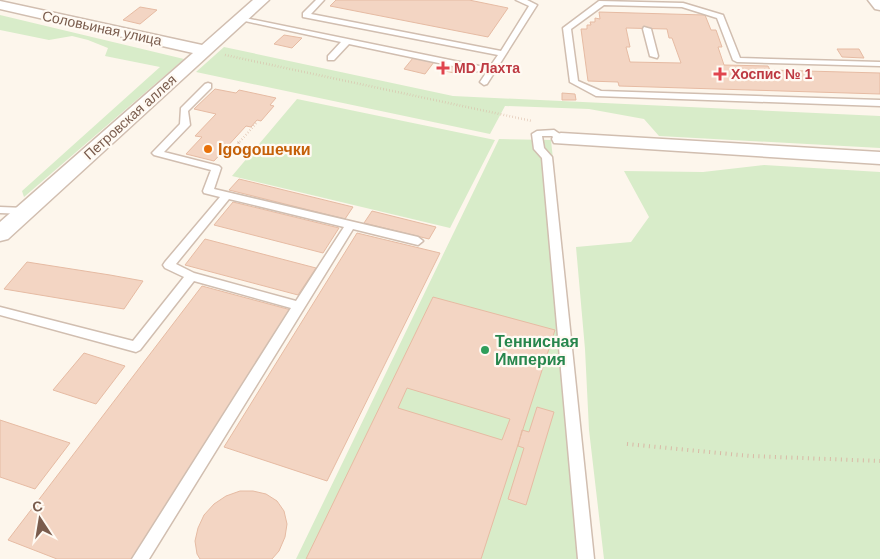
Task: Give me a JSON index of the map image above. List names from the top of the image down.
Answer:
{
  "streets": {
    "street": ["Соловьиная улица", "Петровская аллея"]
  },
  "crossings": [
    ["Соловьиная улица", "Петровская аллея"]
  ],
  "places": {
    "health": ["MD Лахта", "Хоспис № 1"],
    "other": ["Igogoшечки", "Теннисная Империя"]
  },
  "north": "top"
}
